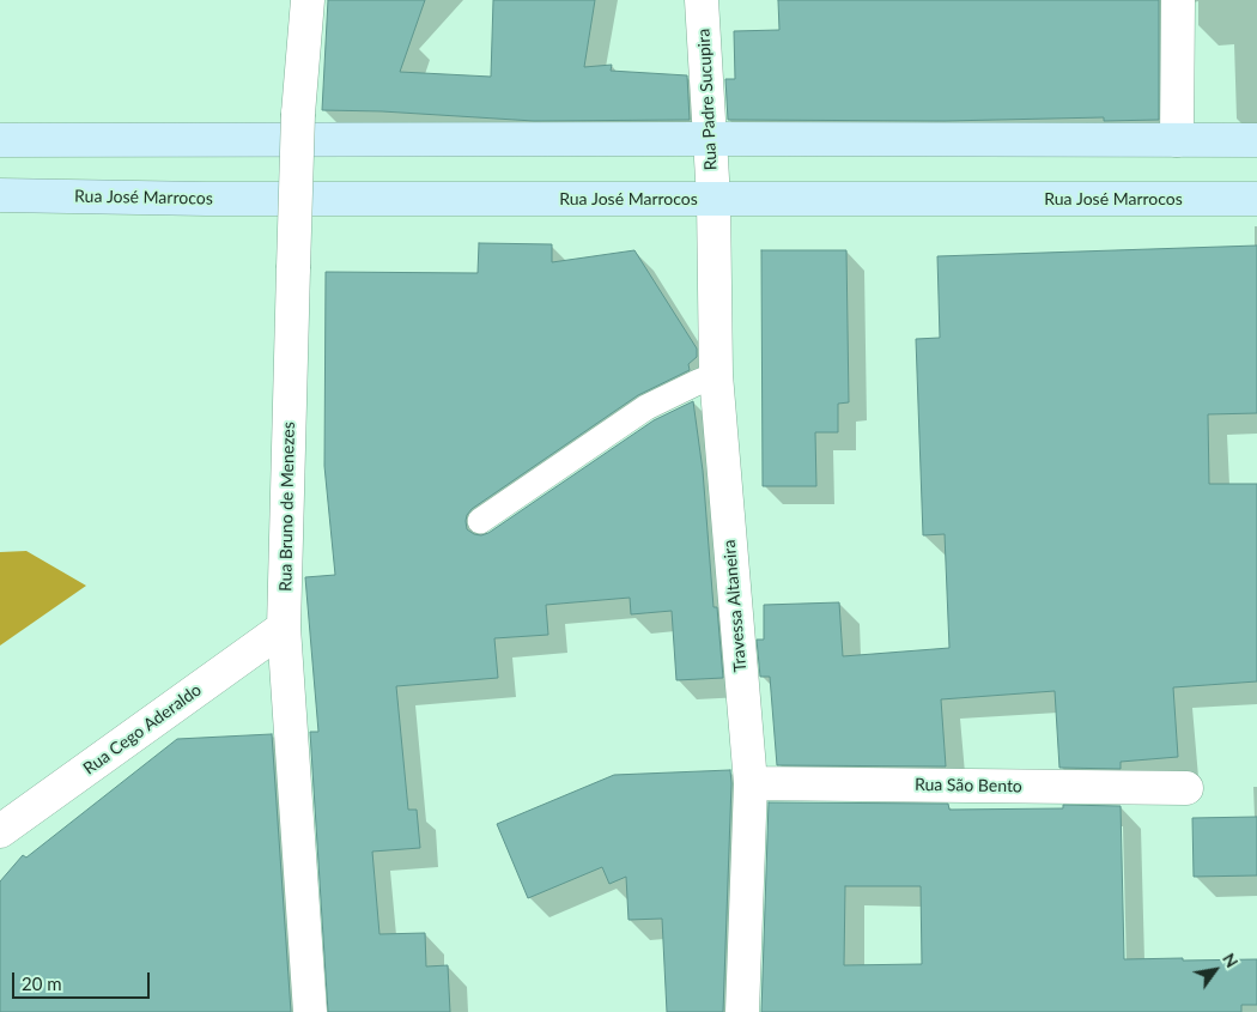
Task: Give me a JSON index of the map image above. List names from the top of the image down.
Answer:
{
  "streets": {
    "main road": ["Rua José Marrocos"],
    "street": [
      "Rua Padre Sucupira",
      "Rua Bruno de Menezes",
      "Travessa Altaneira",
      "Rua Cego Aderaldo",
      "Rua São Bento"
    ]
  },
  "crossings": [
    ["Rua Padre Sucupira", "Rua José Marrocos"],
    ["Rua Padre Sucupira", "Travessa Altaneira"],
    ["Rua José Marrocos", "Travessa Altaneira"],
    ["Rua Bruno de Menezes", "Rua Cego Aderaldo"],
    ["Travessa Altaneira", "Rua São Bento"]
  ],
  "scale_bar": "20 m",
  "north": "top right"
}
